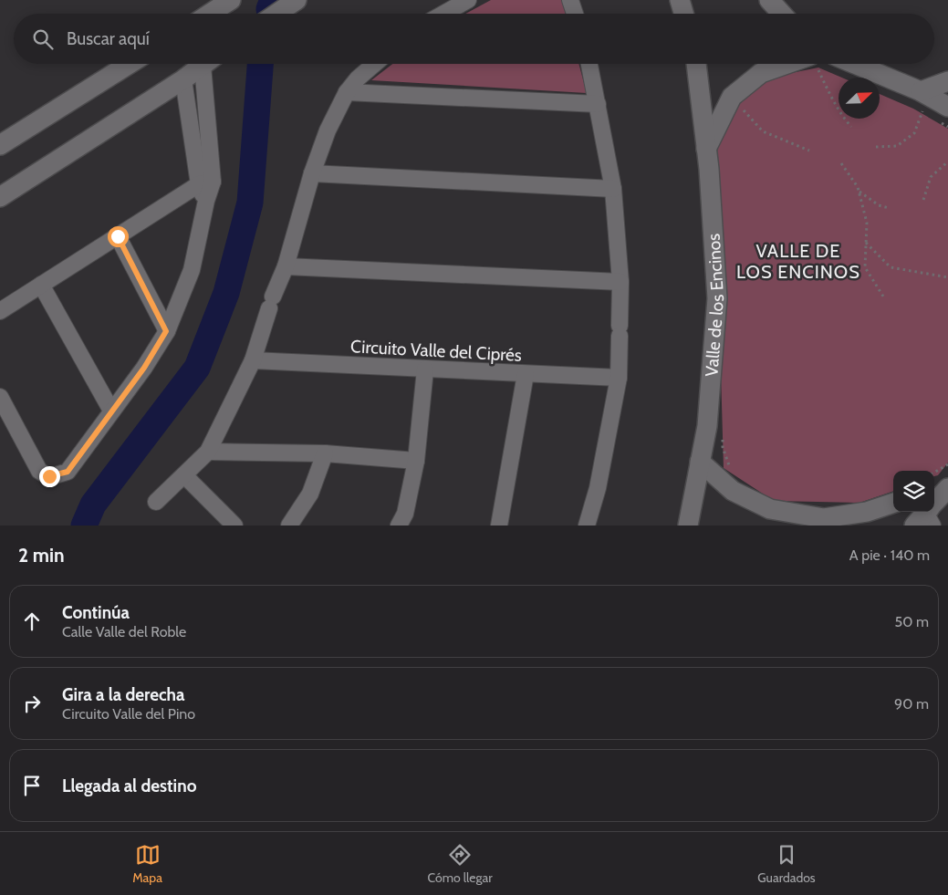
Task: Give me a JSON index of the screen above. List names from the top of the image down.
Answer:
{
  "streets": {
    "street": ["Valle de los Encinos", "Circuito Valle del Ciprés"]
  },
  "districts": ["VALLE DE LOS ENCINOS"],
  "north": "top right",
  "page": {
    "search": "Buscar aquí",
    "heading": ["2 min", "A pie · 140 m"],
    "list": [
      ["Continúa", "Calle Valle del Roble", "50 m"],
      ["Gira a la derecha", "Circuito Valle del Pino", "90 m"],
      "Llegada al destino"
    ],
    "nav": ["Mapa", "Cómo llegar", "Guardados"]
  }
}
